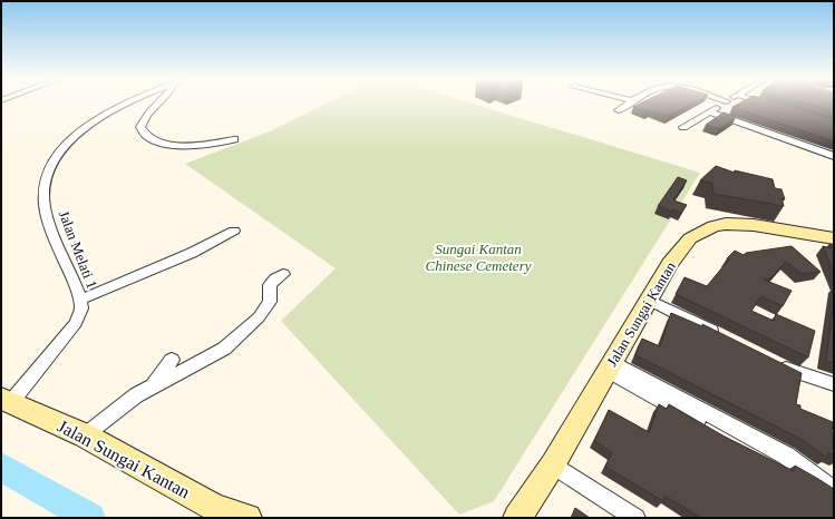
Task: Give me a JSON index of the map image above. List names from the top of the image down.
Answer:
{
  "streets": {
    "main road": ["Jalan Sungai Kantan"],
    "street": ["Jalan Melati 1"]
  },
  "crossings": [
    ["Jalan Melati 1", "Jalan Sungai Kantan"]
  ],
  "parks": ["Sungai Kantan Chinese Cemetery"]
}
